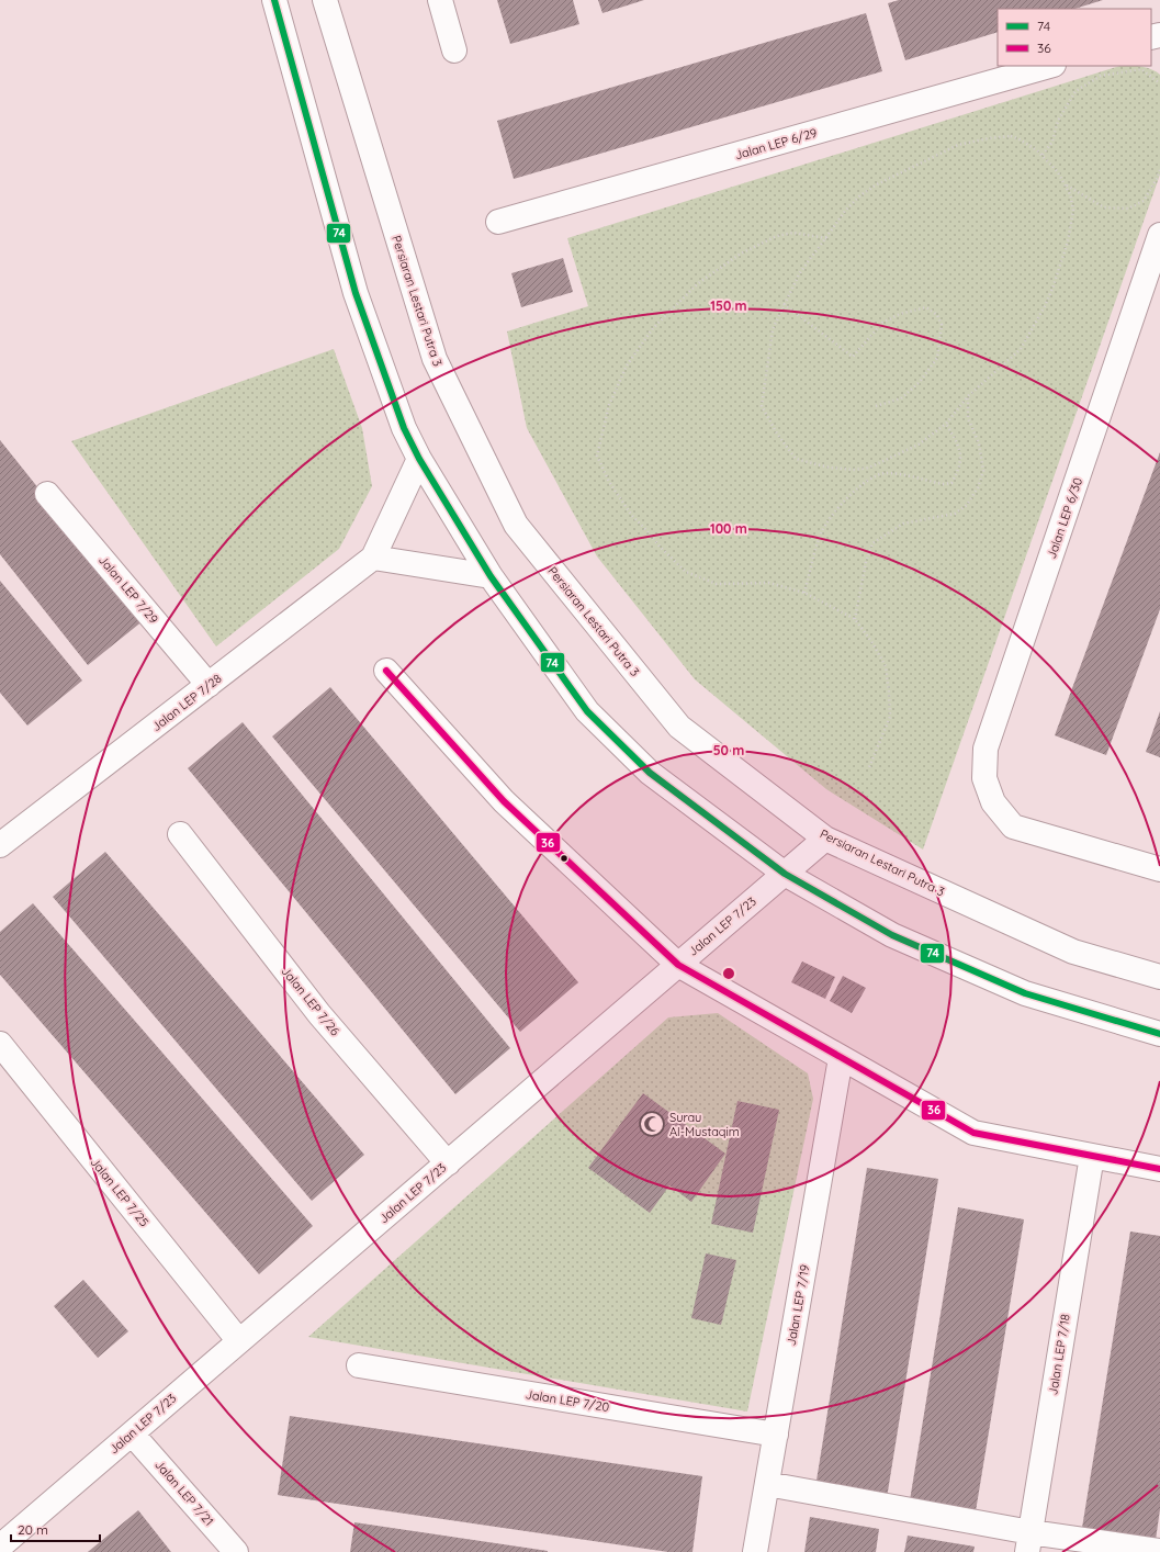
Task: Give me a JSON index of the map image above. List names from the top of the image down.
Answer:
{
  "streets": {
    "street": [
      "Jalan LEP 6/29",
      "Persiaran Lestari Putra 3",
      "Jalan LEP 6/30",
      "Jalan LEP 7/29",
      "Jalan LEP 7/28",
      "Jalan LEP 7/23",
      "Jalan LEP 7/26",
      "Jalan LEP 7/25",
      "Jalan LEP 7/19",
      "Jalan LEP 7/18",
      "Jalan LEP 7/20",
      "Jalan LEP 7/21"
    ]
  },
  "crossings": [
    ["Persiaran Lestari Putra 3", "Jalan LEP 7/23"],
    ["Jalan LEP 7/29", "Jalan LEP 7/28"],
    ["Jalan LEP 7/23", "Jalan LEP 7/26"],
    ["Jalan LEP 7/23", "Jalan LEP 7/25"],
    ["Jalan LEP 7/23", "Jalan LEP 7/21"],
    ["Jalan LEP 7/19", "Jalan LEP 7/20"]
  ],
  "places": {
    "mosque": ["Surau Al-Mustaqim"]
  },
  "lines": ["transit line 74", "transit line 36"],
  "legend": ["74", "36"],
  "scale_bar": "20 m",
  "rings": ["150 m", "100 m", "50 m"]
}
